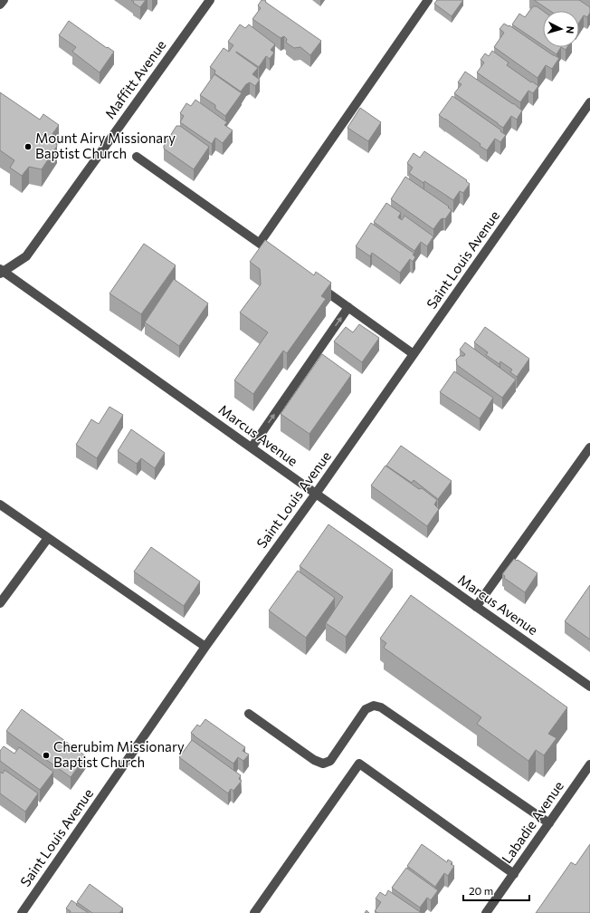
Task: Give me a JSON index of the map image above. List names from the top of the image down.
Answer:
{
  "streets": {
    "street": [
      "Maffitt Avenue",
      "Saint Louis Avenue",
      "Marcus Avenue",
      "Labadie Avenue"
    ]
  },
  "crossings": [
    ["Maffitt Avenue", "Marcus Avenue"],
    ["Saint Louis Avenue", "Marcus Avenue"]
  ],
  "places": ["Mount Airy Missionary Baptist Church", "Cherubim Missionary Baptist Church"],
  "scale_bar": "20 m",
  "north": "right"
}
